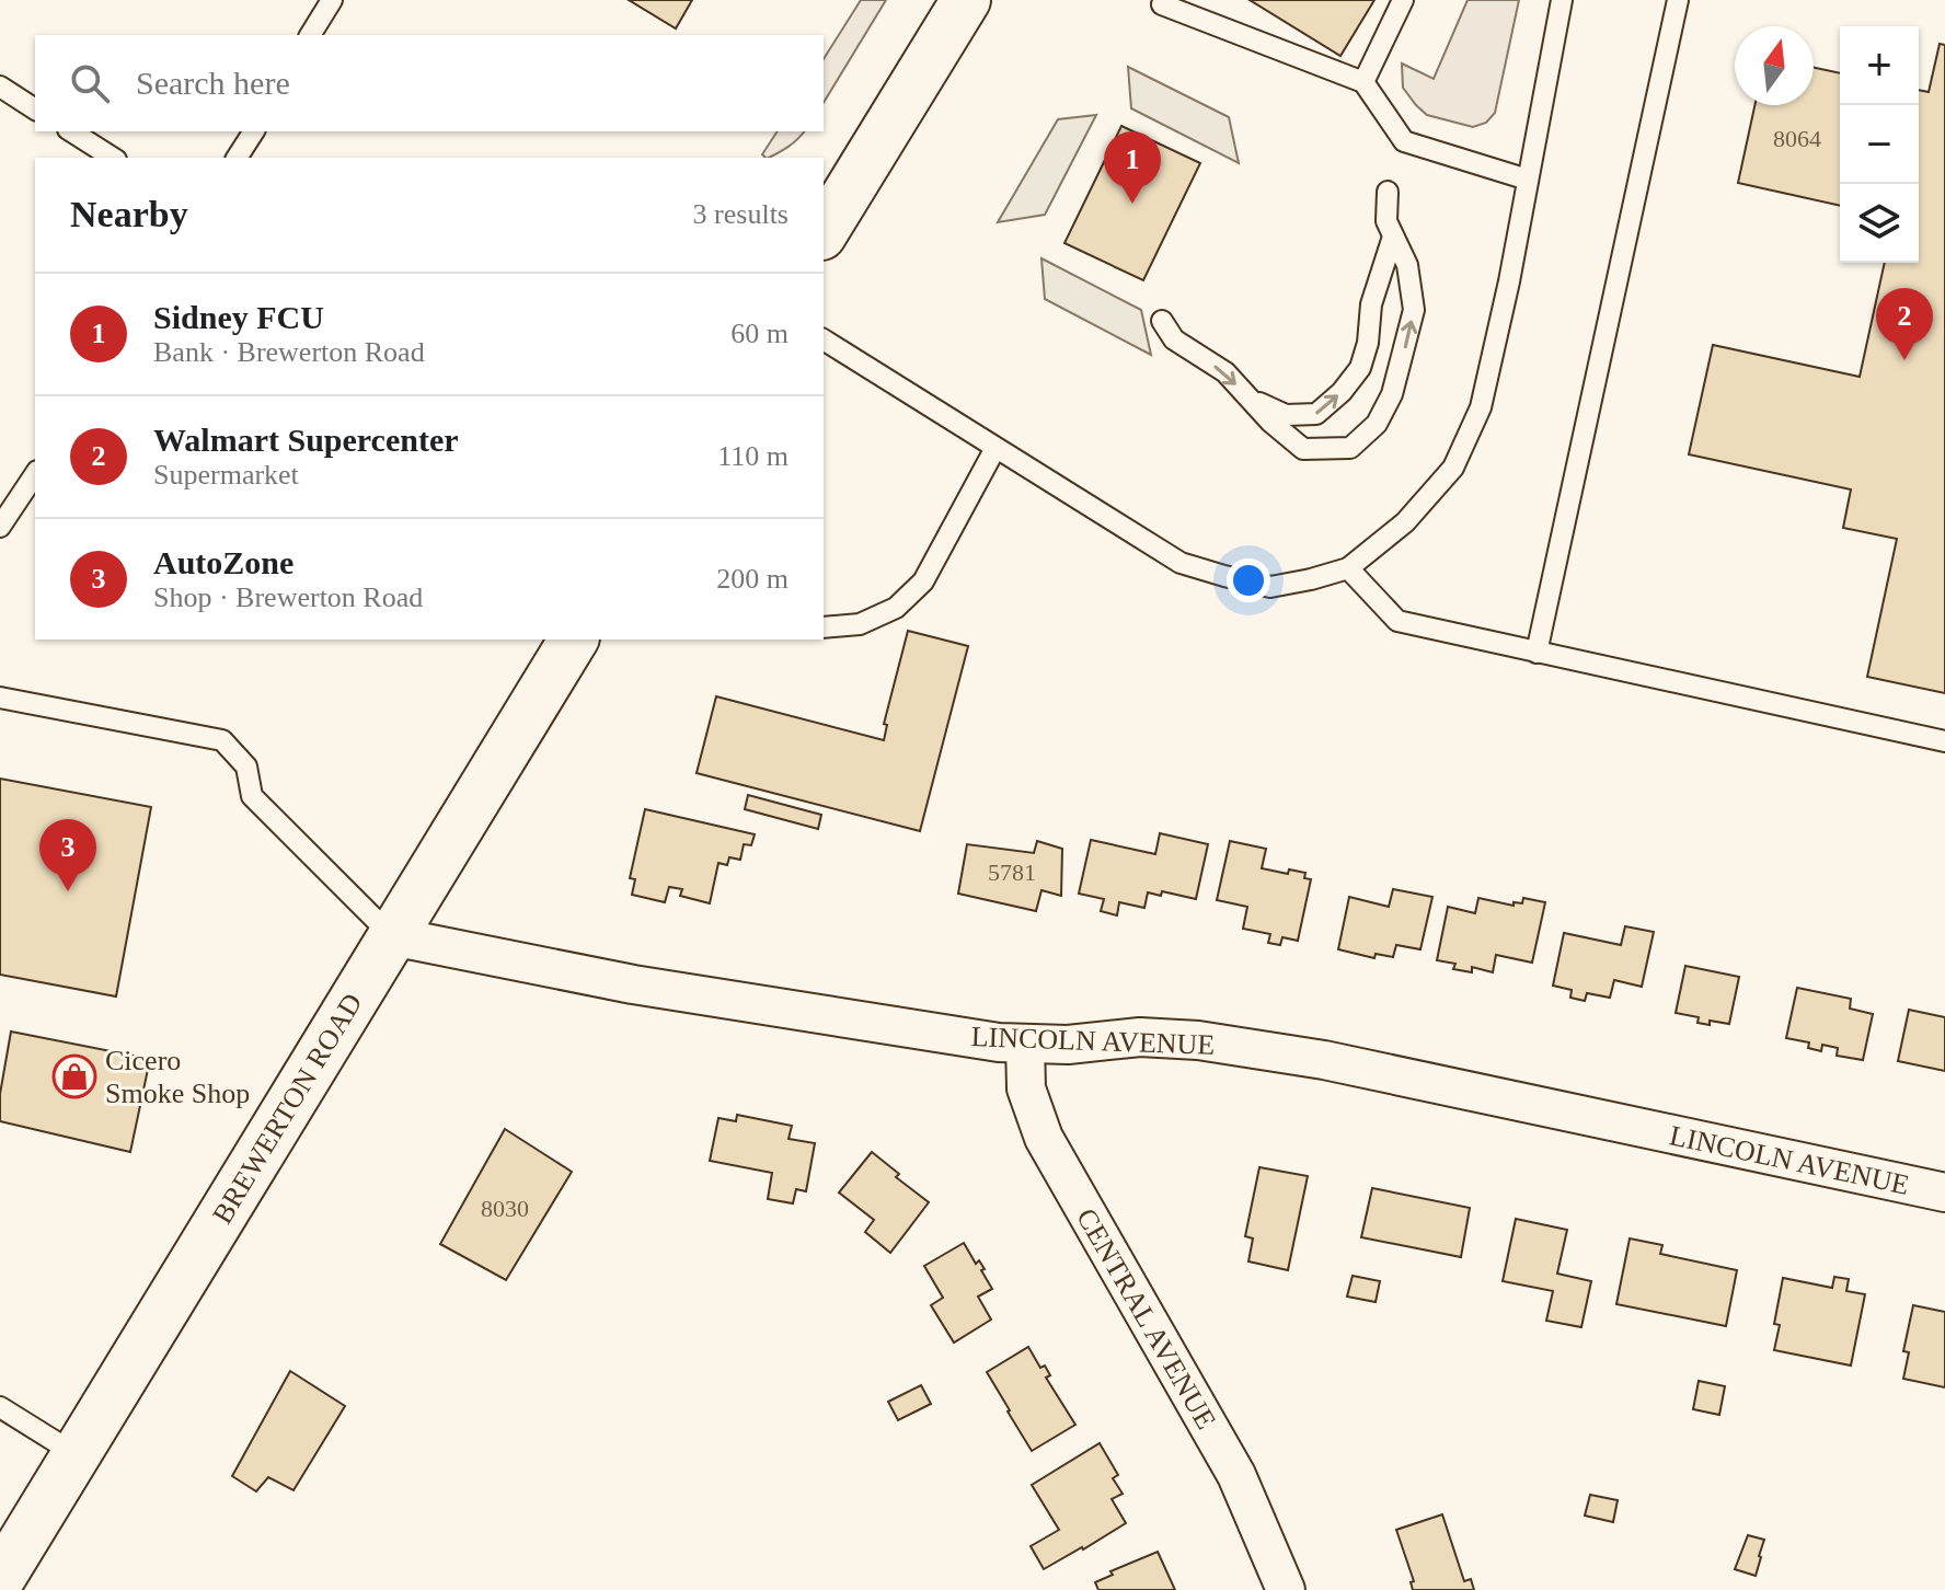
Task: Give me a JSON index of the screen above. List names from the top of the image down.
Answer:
{
  "streets": {
    "main road": ["BREWERTON ROAD"],
    "street": ["LINCOLN AVENUE", "CENTRAL AVENUE"]
  },
  "crossings": [
    ["LINCOLN AVENUE", "BREWERTON ROAD"],
    ["LINCOLN AVENUE", "CENTRAL AVENUE"]
  ],
  "places": {
    "shop": ["Cicero Smoke Shop"]
  },
  "house_numbers": ["8064", "5781", "8030"],
  "north": "top",
  "page": {
    "map_buttons": ["+", "−"],
    "search": "Search here",
    "pins": ["1", "2", "3"],
    "heading": ["Nearby", "3 results"],
    "list": [
      {
        "mark": "1",
        "name": "Sidney FCU",
        "note": "Bank · Brewerton Road",
        "value": "60 m"
      },
      {
        "mark": "2",
        "name": "Walmart Supercenter",
        "note": "Supermarket",
        "value": "110 m"
      },
      {
        "mark": "3",
        "name": "AutoZone",
        "note": "Shop · Brewerton Road",
        "value": "200 m"
      }
    ]
  }
}
